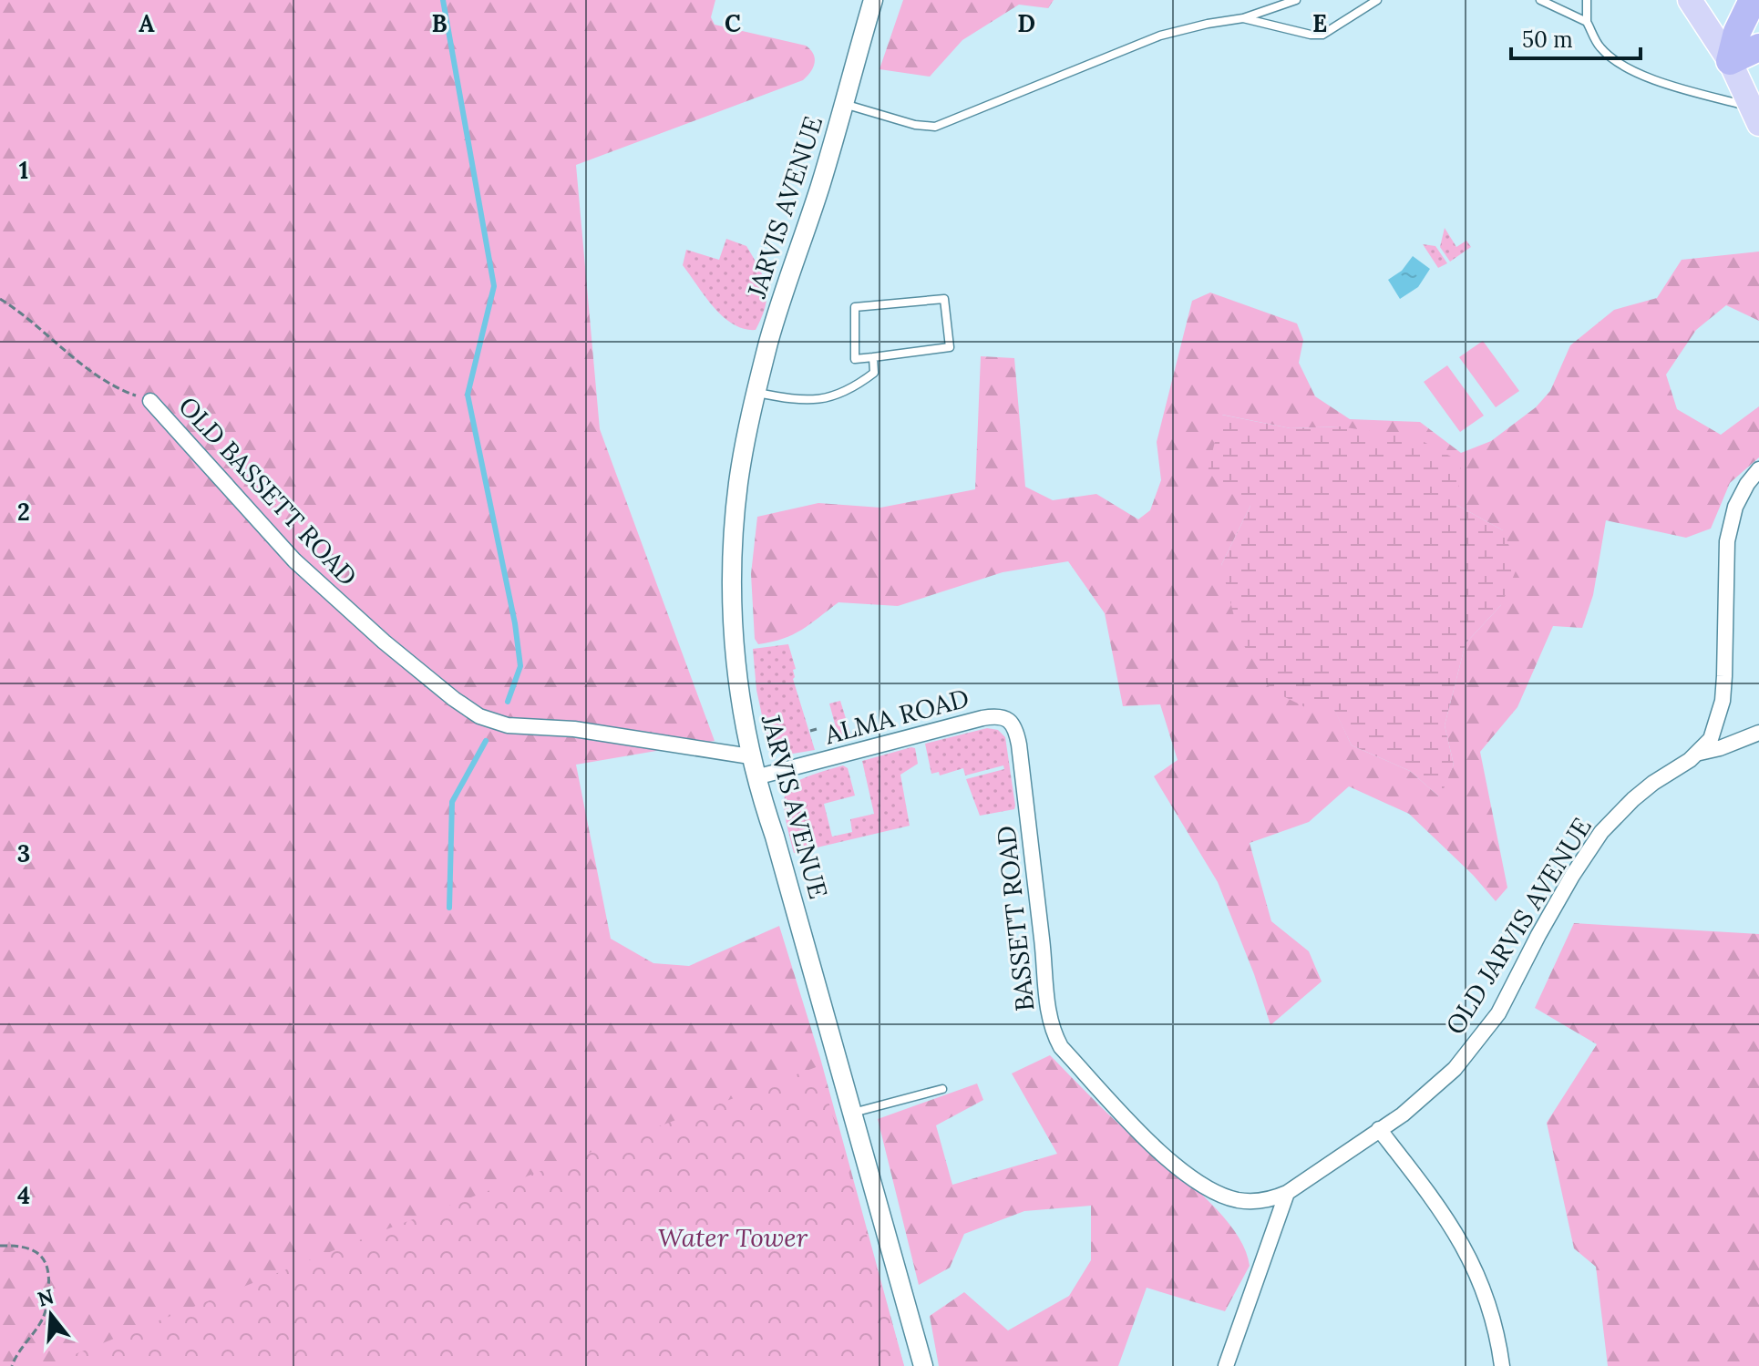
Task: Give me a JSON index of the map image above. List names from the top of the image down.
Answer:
{
  "streets": {
    "street": [
      "JARVIS AVENUE",
      "OLD BASSETT ROAD",
      "ALMA ROAD",
      "BASSETT ROAD",
      "OLD JARVIS AVENUE"
    ]
  },
  "crossings": [
    ["JARVIS AVENUE", "OLD BASSETT ROAD"],
    ["JARVIS AVENUE", "ALMA ROAD"],
    ["ALMA ROAD", "BASSETT ROAD"],
    ["BASSETT ROAD", "OLD JARVIS AVENUE"]
  ],
  "parks": ["Water Tower"],
  "scale_bar": "50 m",
  "north": "top",
  "grid": {
    "columns": [
      "A",
      "B",
      "C",
      "D",
      "E"
    ],
    "rows": [
      "1",
      "2",
      "3",
      "4"
    ]
  }
}
